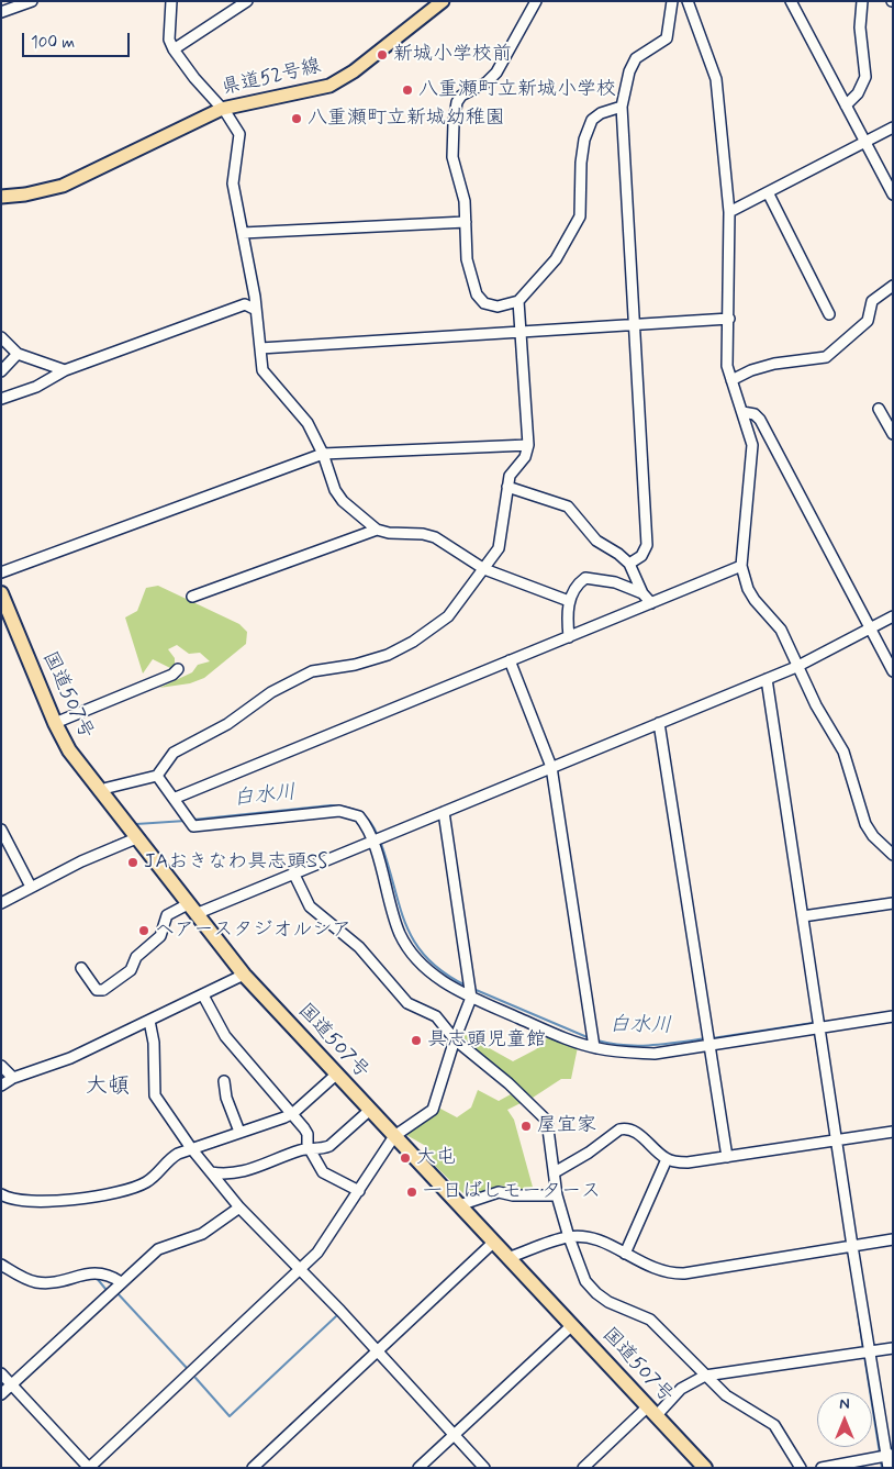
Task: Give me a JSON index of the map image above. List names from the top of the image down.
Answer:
{
  "streets": {
    "highway": ["国道507号"],
    "main road": ["県道52号線"]
  },
  "districts": ["大頓"],
  "water": ["白水川"],
  "places": [
    "新城小学校前",
    "八重瀬町立新城小学校",
    "八重瀬町立新城幼稚園",
    "JAおきなわ具志頭SS",
    "ヘアースタジオルシア",
    "具志頭児童館",
    "屋宜家",
    "大屯",
    "一日ばしモータース"
  ],
  "scale_bar": "100 m",
  "north": "top"
}
